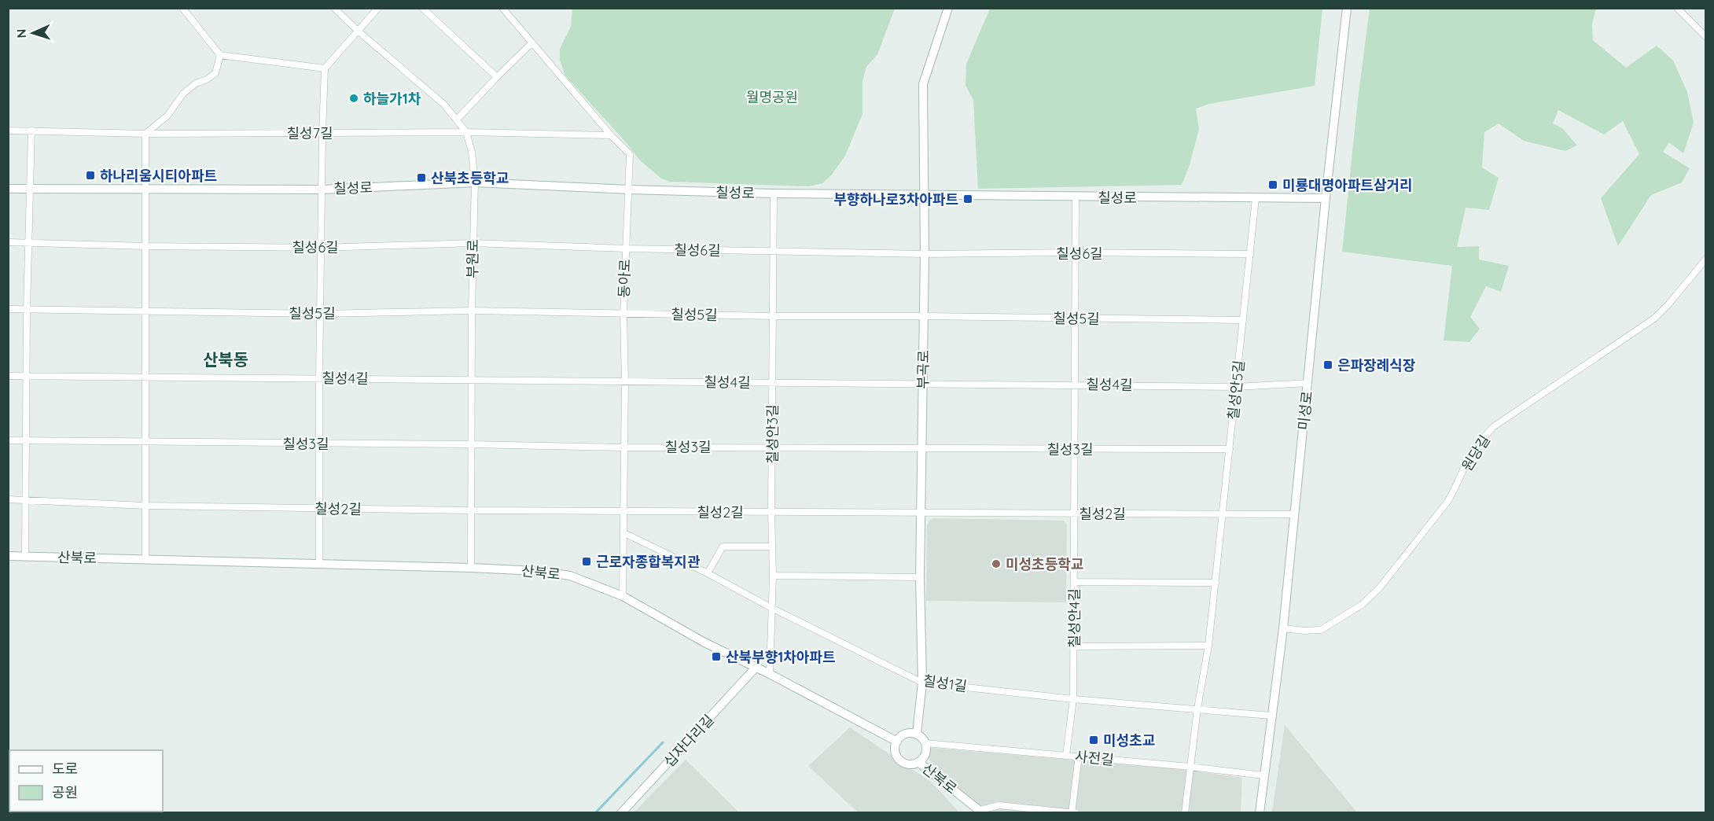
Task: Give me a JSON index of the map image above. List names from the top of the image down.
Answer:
{
  "streets": {
    "street": [
      "칠성7길",
      "칠성로",
      "칠성6길",
      "부원로",
      "동아로",
      "칠성5길",
      "부곡로",
      "칠성4길",
      "칠성안5길",
      "미성로",
      "칠성안3길",
      "칠성3길",
      "원당길",
      "칠성2길",
      "산북로",
      "칠성안4길",
      "칠성1길",
      "십자다리길",
      "사전길"
    ]
  },
  "crossings": [
    ["칠성7길", "부원로"],
    ["칠성7길", "동아로"],
    ["칠성로", "부원로"],
    ["칠성로", "동아로"],
    ["칠성로", "부곡로"],
    ["칠성로", "칠성안5길"],
    ["칠성로", "미성로"],
    ["칠성로", "칠성안3길"],
    ["칠성로", "칠성안4길"],
    ["칠성6길", "부원로"],
    ["칠성6길", "동아로"],
    ["칠성6길", "부곡로"],
    ["칠성6길", "칠성안5길"],
    ["칠성6길", "칠성안3길"],
    ["칠성6길", "칠성안4길"],
    ["부원로", "칠성5길"],
    ["부원로", "칠성4길"],
    ["부원로", "칠성3길"],
    ["부원로", "칠성2길"],
    ["부원로", "산북로"],
    ["동아로", "칠성5길"],
    ["동아로", "칠성4길"],
    ["동아로", "칠성3길"],
    ["동아로", "칠성2길"],
    ["동아로", "산북로"],
    ["동아로", "칠성1길"],
    ["칠성5길", "부곡로"],
    ["칠성5길", "칠성안5길"],
    ["칠성5길", "칠성안3길"],
    ["칠성5길", "칠성안4길"],
    ["부곡로", "칠성4길"],
    ["부곡로", "칠성3길"],
    ["부곡로", "칠성2길"],
    ["부곡로", "산북로"],
    ["부곡로", "칠성1길"],
    ["부곡로", "사전길"],
    ["칠성4길", "칠성안5길"],
    ["칠성4길", "미성로"],
    ["칠성4길", "칠성안3길"],
    ["칠성4길", "칠성안4길"],
    ["칠성안5길", "칠성3길"],
    ["칠성안5길", "칠성2길"],
    ["칠성안5길", "칠성1길"],
    ["칠성안5길", "사전길"],
    ["미성로", "원당길"],
    ["미성로", "칠성2길"],
    ["미성로", "칠성1길"],
    ["미성로", "사전길"],
    ["칠성안3길", "칠성3길"],
    ["칠성안3길", "칠성2길"],
    ["칠성안3길", "산북로"],
    ["칠성안3길", "칠성1길"],
    ["칠성3길", "칠성안4길"],
    ["칠성2길", "칠성안4길"],
    ["산북로", "십자다리길"],
    ["산북로", "사전길"],
    ["칠성안4길", "칠성1길"],
    ["칠성안4길", "사전길"]
  ],
  "districts": ["산북동"],
  "parks": ["월명공원"],
  "places": {
    "other": ["하늘가1차", "미성초등학교"],
    "transit": [
      "하나리움시티아파트",
      "산북초등학교",
      "미룡대명아파트삼거리",
      "부향하나로3차아파트",
      "은파장례식장",
      "근로자종합복지관",
      "산북부향1차아파트",
      "미성초교"
    ]
  },
  "legend": ["도로", "공원"],
  "north": "left"
}
